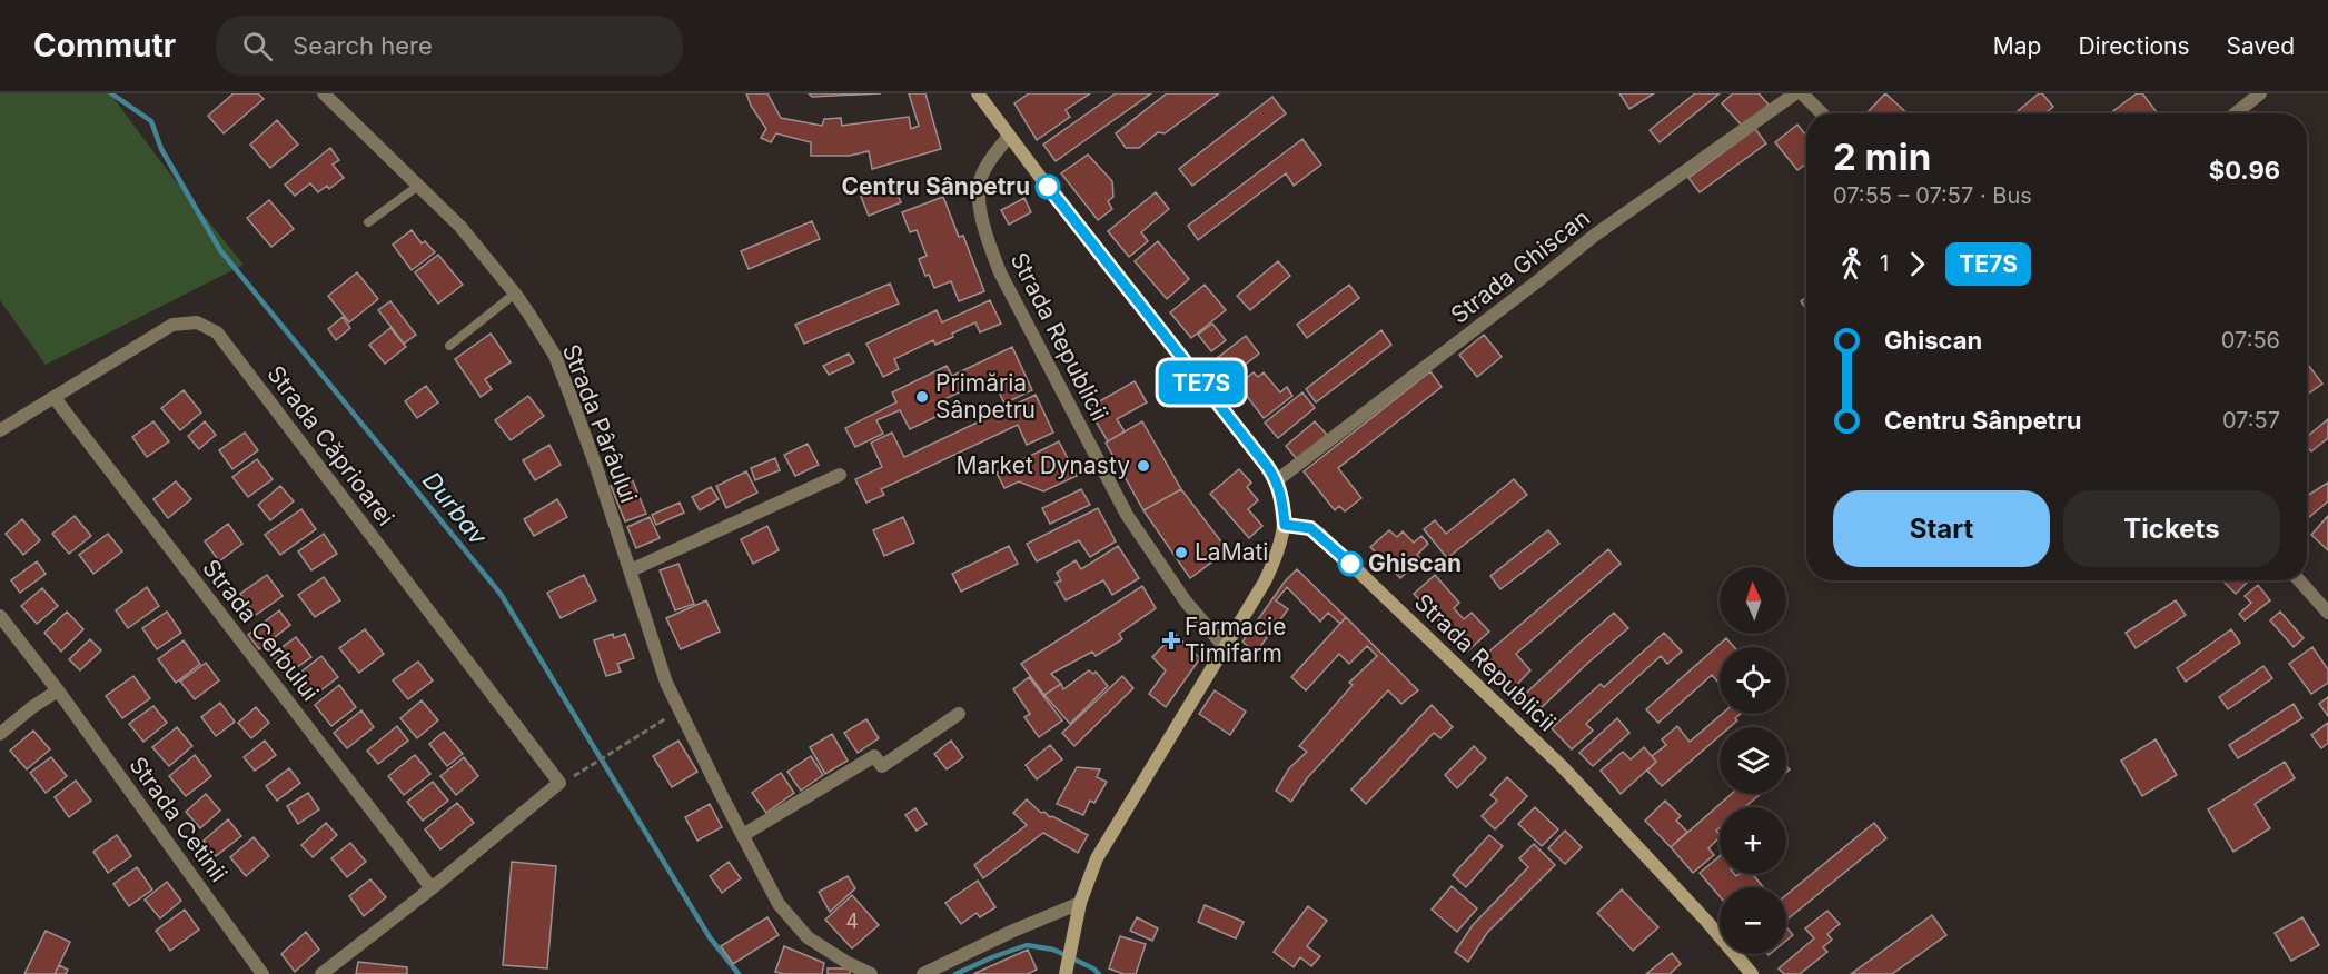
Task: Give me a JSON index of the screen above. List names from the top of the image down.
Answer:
{
  "streets": {
    "main road": ["Strada Republicii"],
    "street": [
      "Strada Ghiscan",
      "Strada Pârâului",
      "Strada Căprioarei",
      "Strada Cerbului",
      "Strada Cetinii"
    ]
  },
  "crossings": [
    ["Strada Căprioarei", "Strada Cerbului"]
  ],
  "water": ["Durbav"],
  "places": {
    "other": [
      "Centru Sânpetru",
      "Primăria Sânpetru",
      "Market Dynasty",
      "LaMati",
      "Ghiscan"
    ],
    "health": ["Farmacie Timifarm"]
  },
  "lines": ["bus line TE7S"],
  "house_numbers": ["4"],
  "north": "top",
  "page": {
    "header": "Commutr",
    "search": "Search here",
    "nav": ["Map", "Directions", "Saved"],
    "on_map": "TE7S",
    "heading": ["2 min", "07:55 – 07:57 · Bus", "$0.96"],
    "legs": ["1", "TE7S"],
    "list": [
      {
        "name": "Ghiscan",
        "value": "07:56"
      },
      {
        "name": "Centru Sânpetru",
        "value": "07:57"
      }
    ],
    "buttons": ["Start", "Tickets"],
    "map_buttons": ["+", "−"]
  }
}
